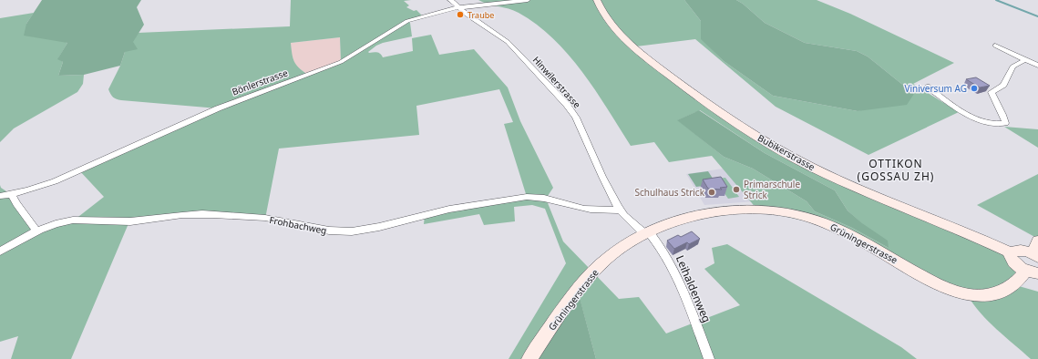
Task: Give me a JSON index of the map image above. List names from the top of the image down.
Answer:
{
  "streets": {
    "main road": ["Bubikerstrasse", "Grüningerstrasse"],
    "street": [
      "Bönlerstrasse",
      "Hinwilerstrasse",
      "Frohbachweg",
      "Leihaldenweg"
    ]
  },
  "crossings": [
    ["Bönlerstrasse", "Hinwilerstrasse"],
    ["Hinwilerstrasse", "Frohbachweg"],
    ["Hinwilerstrasse", "Grüningerstrasse"],
    ["Hinwilerstrasse", "Leihaldenweg"],
    ["Grüningerstrasse", "Leihaldenweg"]
  ],
  "districts": ["OTTIKON (GOSSAU ZH)"],
  "places": [
    "Traube",
    "Viniversum AG",
    "Primarschule Strick",
    "Schulhaus Strick"
  ]
}
